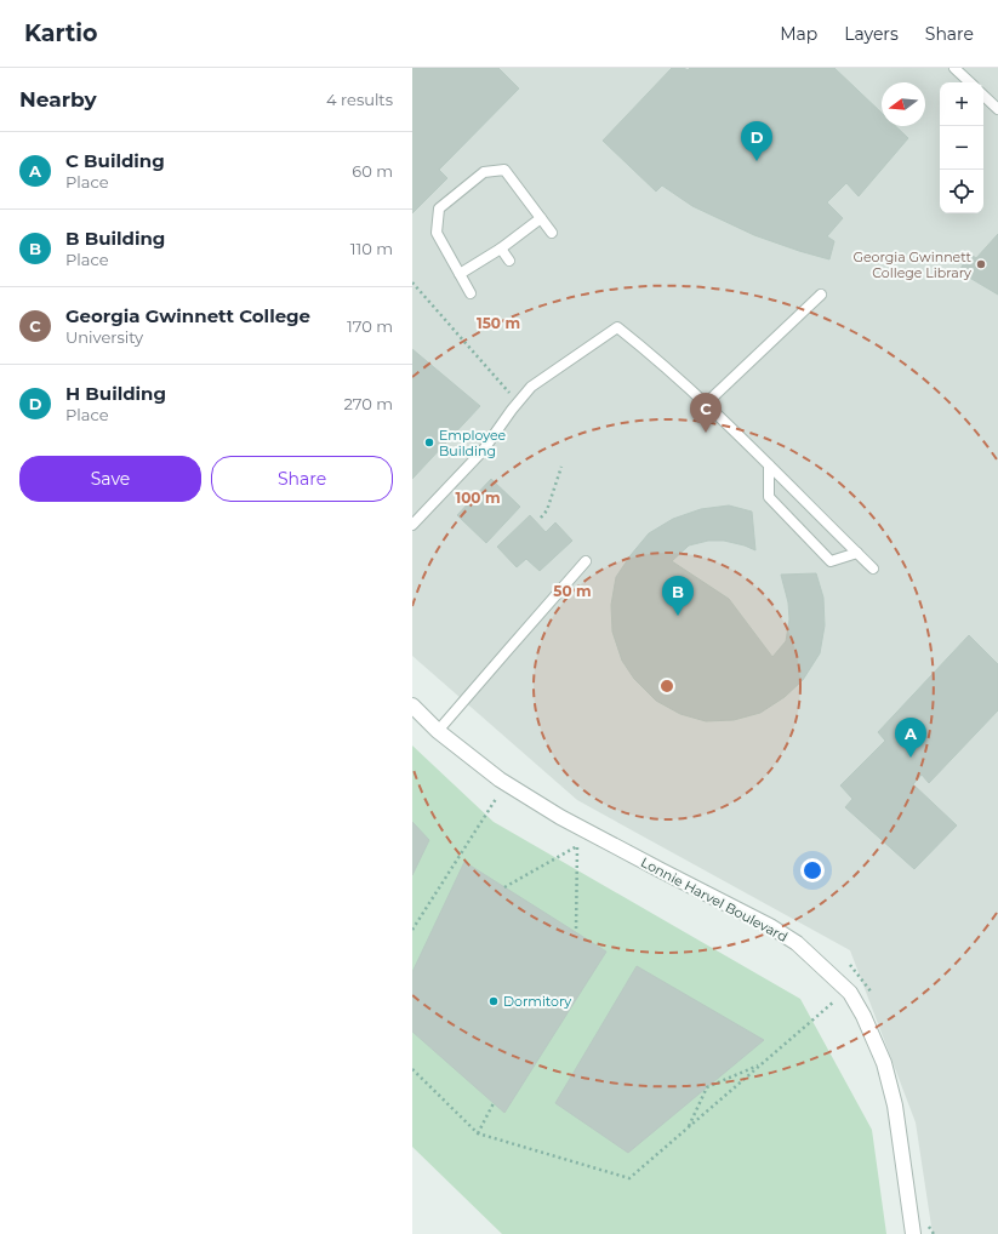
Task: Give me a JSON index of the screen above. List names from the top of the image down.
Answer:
{
  "streets": {
    "street": ["Lonnie Harvel Boulevard"]
  },
  "places": ["Georgia Gwinnett College Library", "Employee Building", "Dormitory"],
  "north": "left",
  "page": {
    "header": "Kartio",
    "nav": ["Map", "Layers", "Share"],
    "heading": ["Nearby", "4 results"],
    "map_buttons": ["+", "−"],
    "pins": [
      "D",
      "C",
      "B",
      "A"
    ],
    "list": [
      {
        "mark": "A",
        "name": "C Building",
        "note": "Place",
        "value": "60 m"
      },
      {
        "mark": "B",
        "name": "B Building",
        "note": "Place",
        "value": "110 m"
      },
      {
        "mark": "C",
        "name": "Georgia Gwinnett College",
        "note": "University",
        "value": "170 m"
      },
      {
        "mark": "D",
        "name": "H Building",
        "note": "Place",
        "value": "270 m"
      }
    ],
    "buttons": ["Save", "Share"]
  },
  "rings": ["150 m", "100 m", "50 m"]
}
